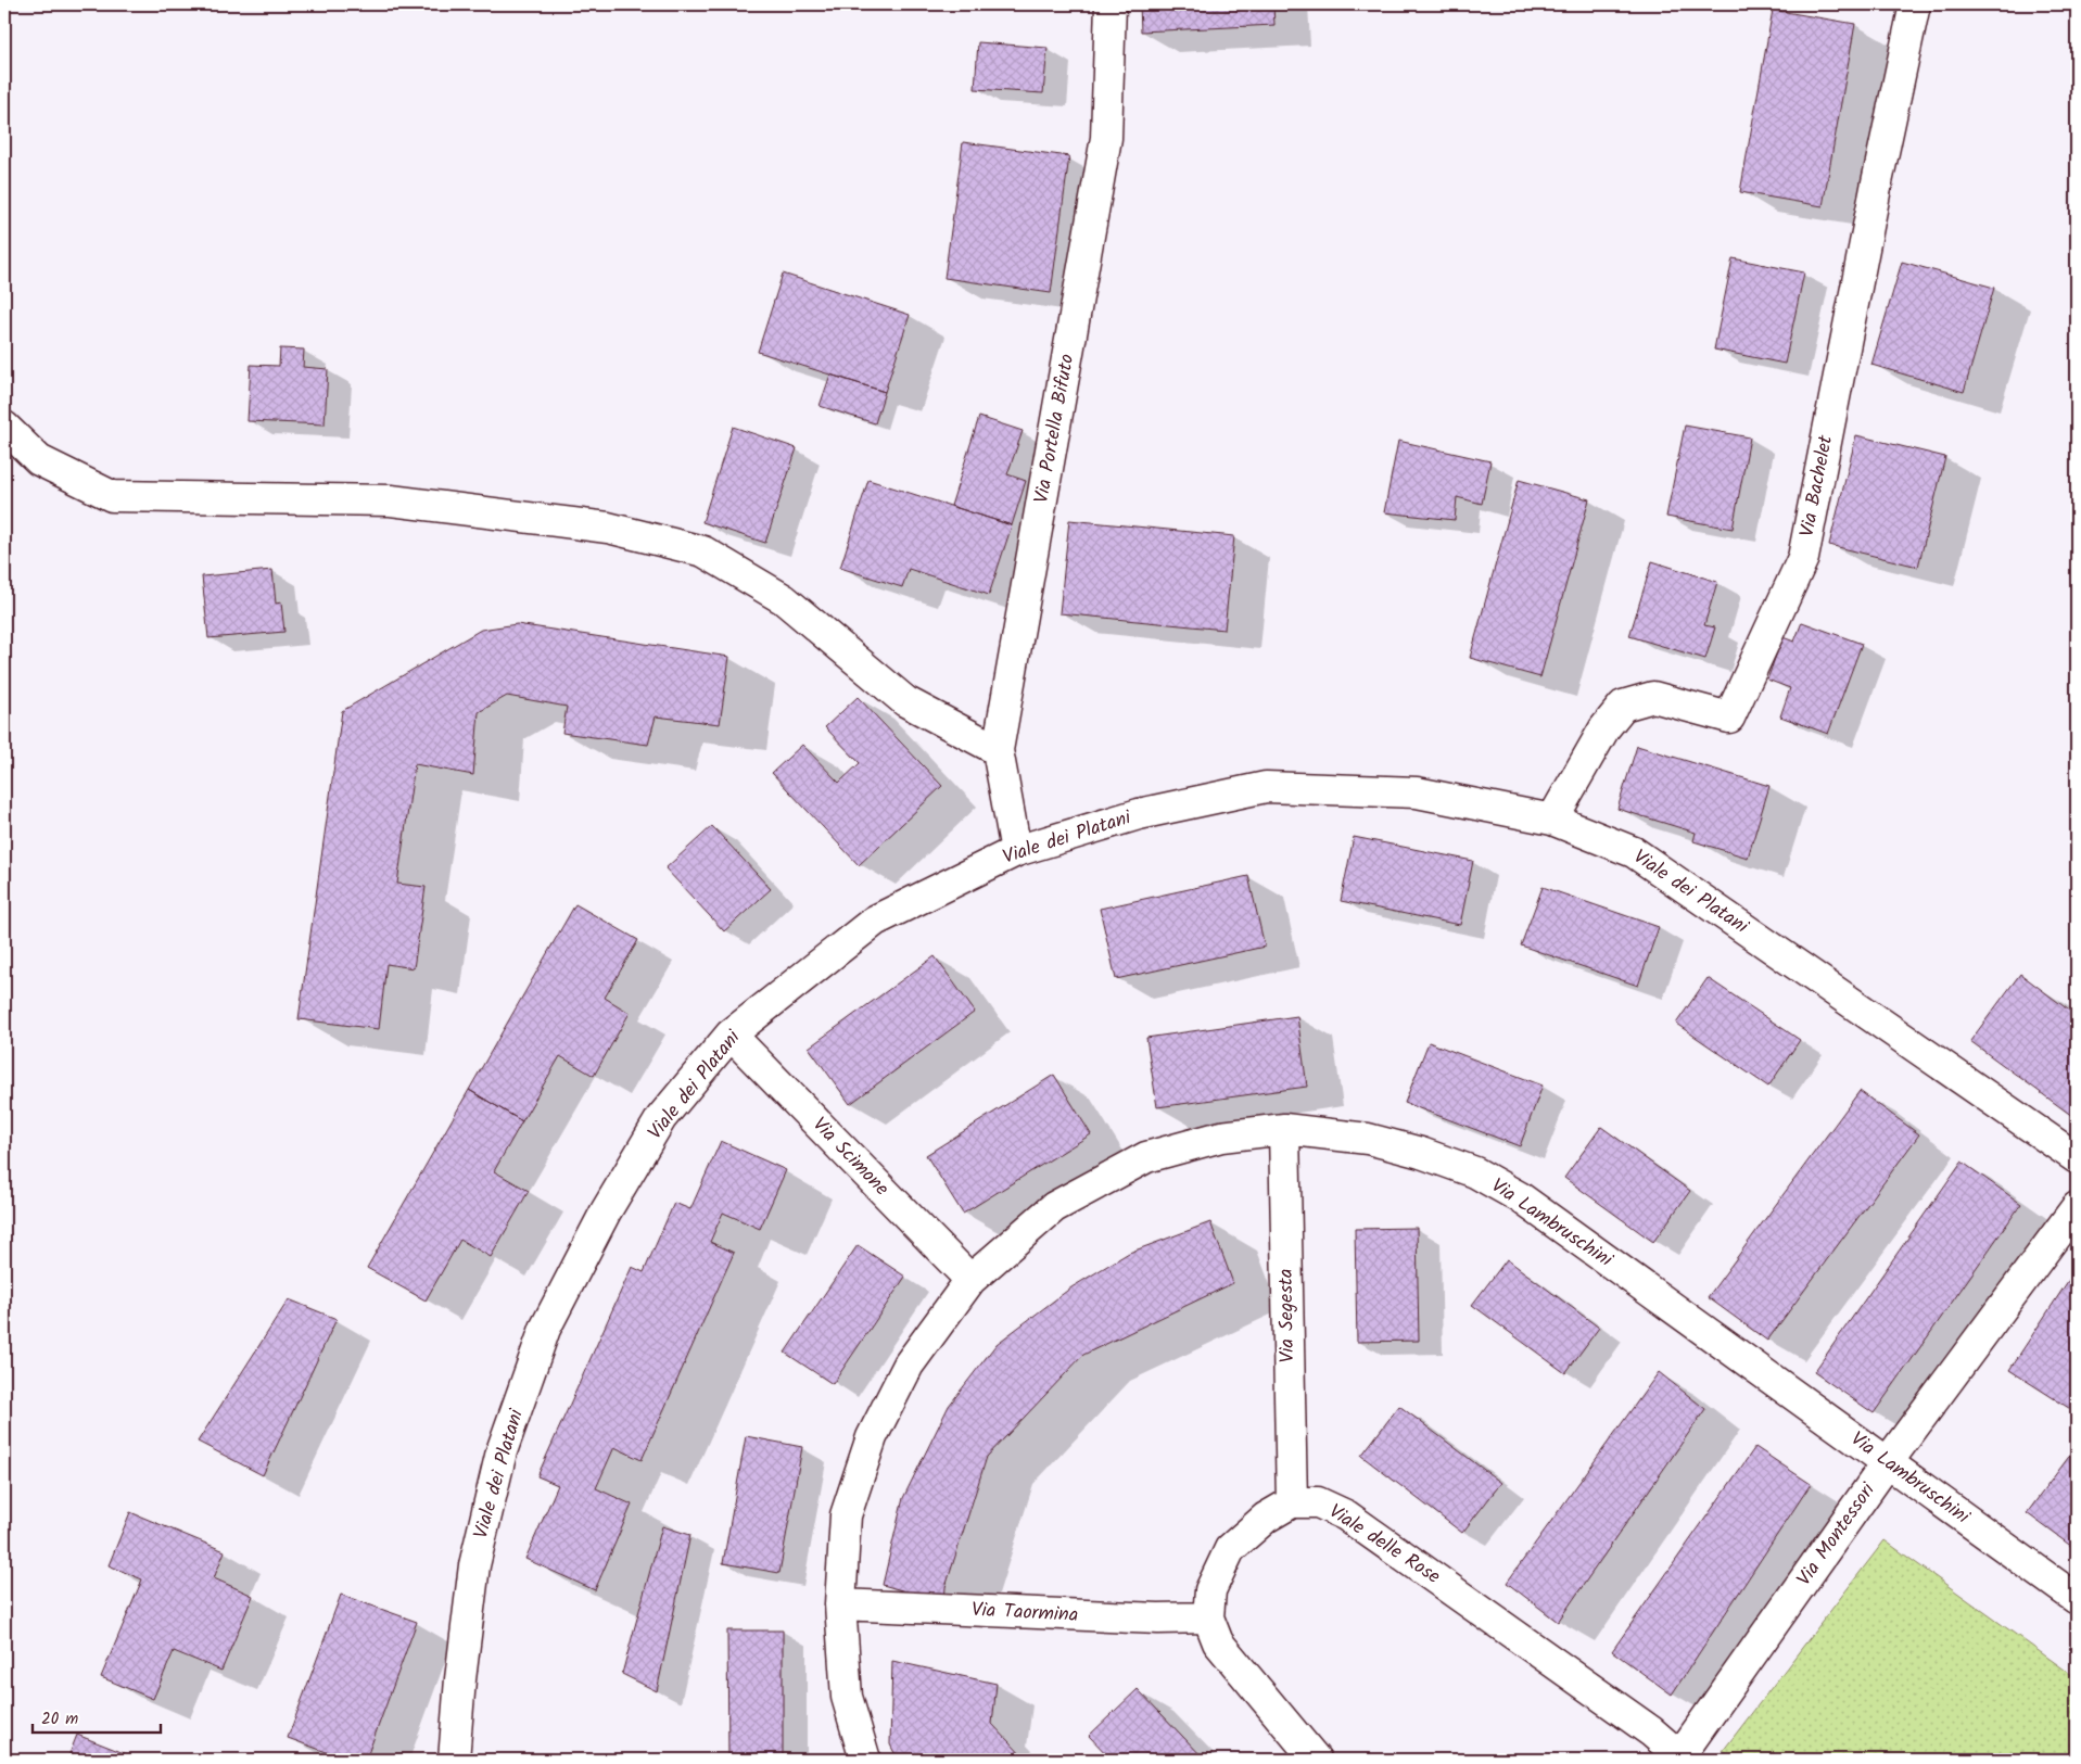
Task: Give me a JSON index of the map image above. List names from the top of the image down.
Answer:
{
  "streets": {
    "street": [
      "Via Portella Bifuto",
      "Via Bachelet",
      "Viale dei Platani",
      "Via Scimone",
      "Via Lambruschini",
      "Via Segesta",
      "Via Montessori",
      "Viale delle Rose",
      "Via Taormina"
    ]
  },
  "crossings": [
    ["Via Portella Bifuto", "Viale dei Platani"],
    ["Via Bachelet", "Viale dei Platani"],
    ["Viale dei Platani", "Via Scimone"],
    ["Via Scimone", "Via Lambruschini"],
    ["Via Lambruschini", "Via Segesta"],
    ["Via Lambruschini", "Via Montessori"],
    ["Via Lambruschini", "Via Taormina"],
    ["Via Segesta", "Viale delle Rose"],
    ["Via Montessori", "Viale delle Rose"]
  ],
  "scale_bar": "20 m"
}
